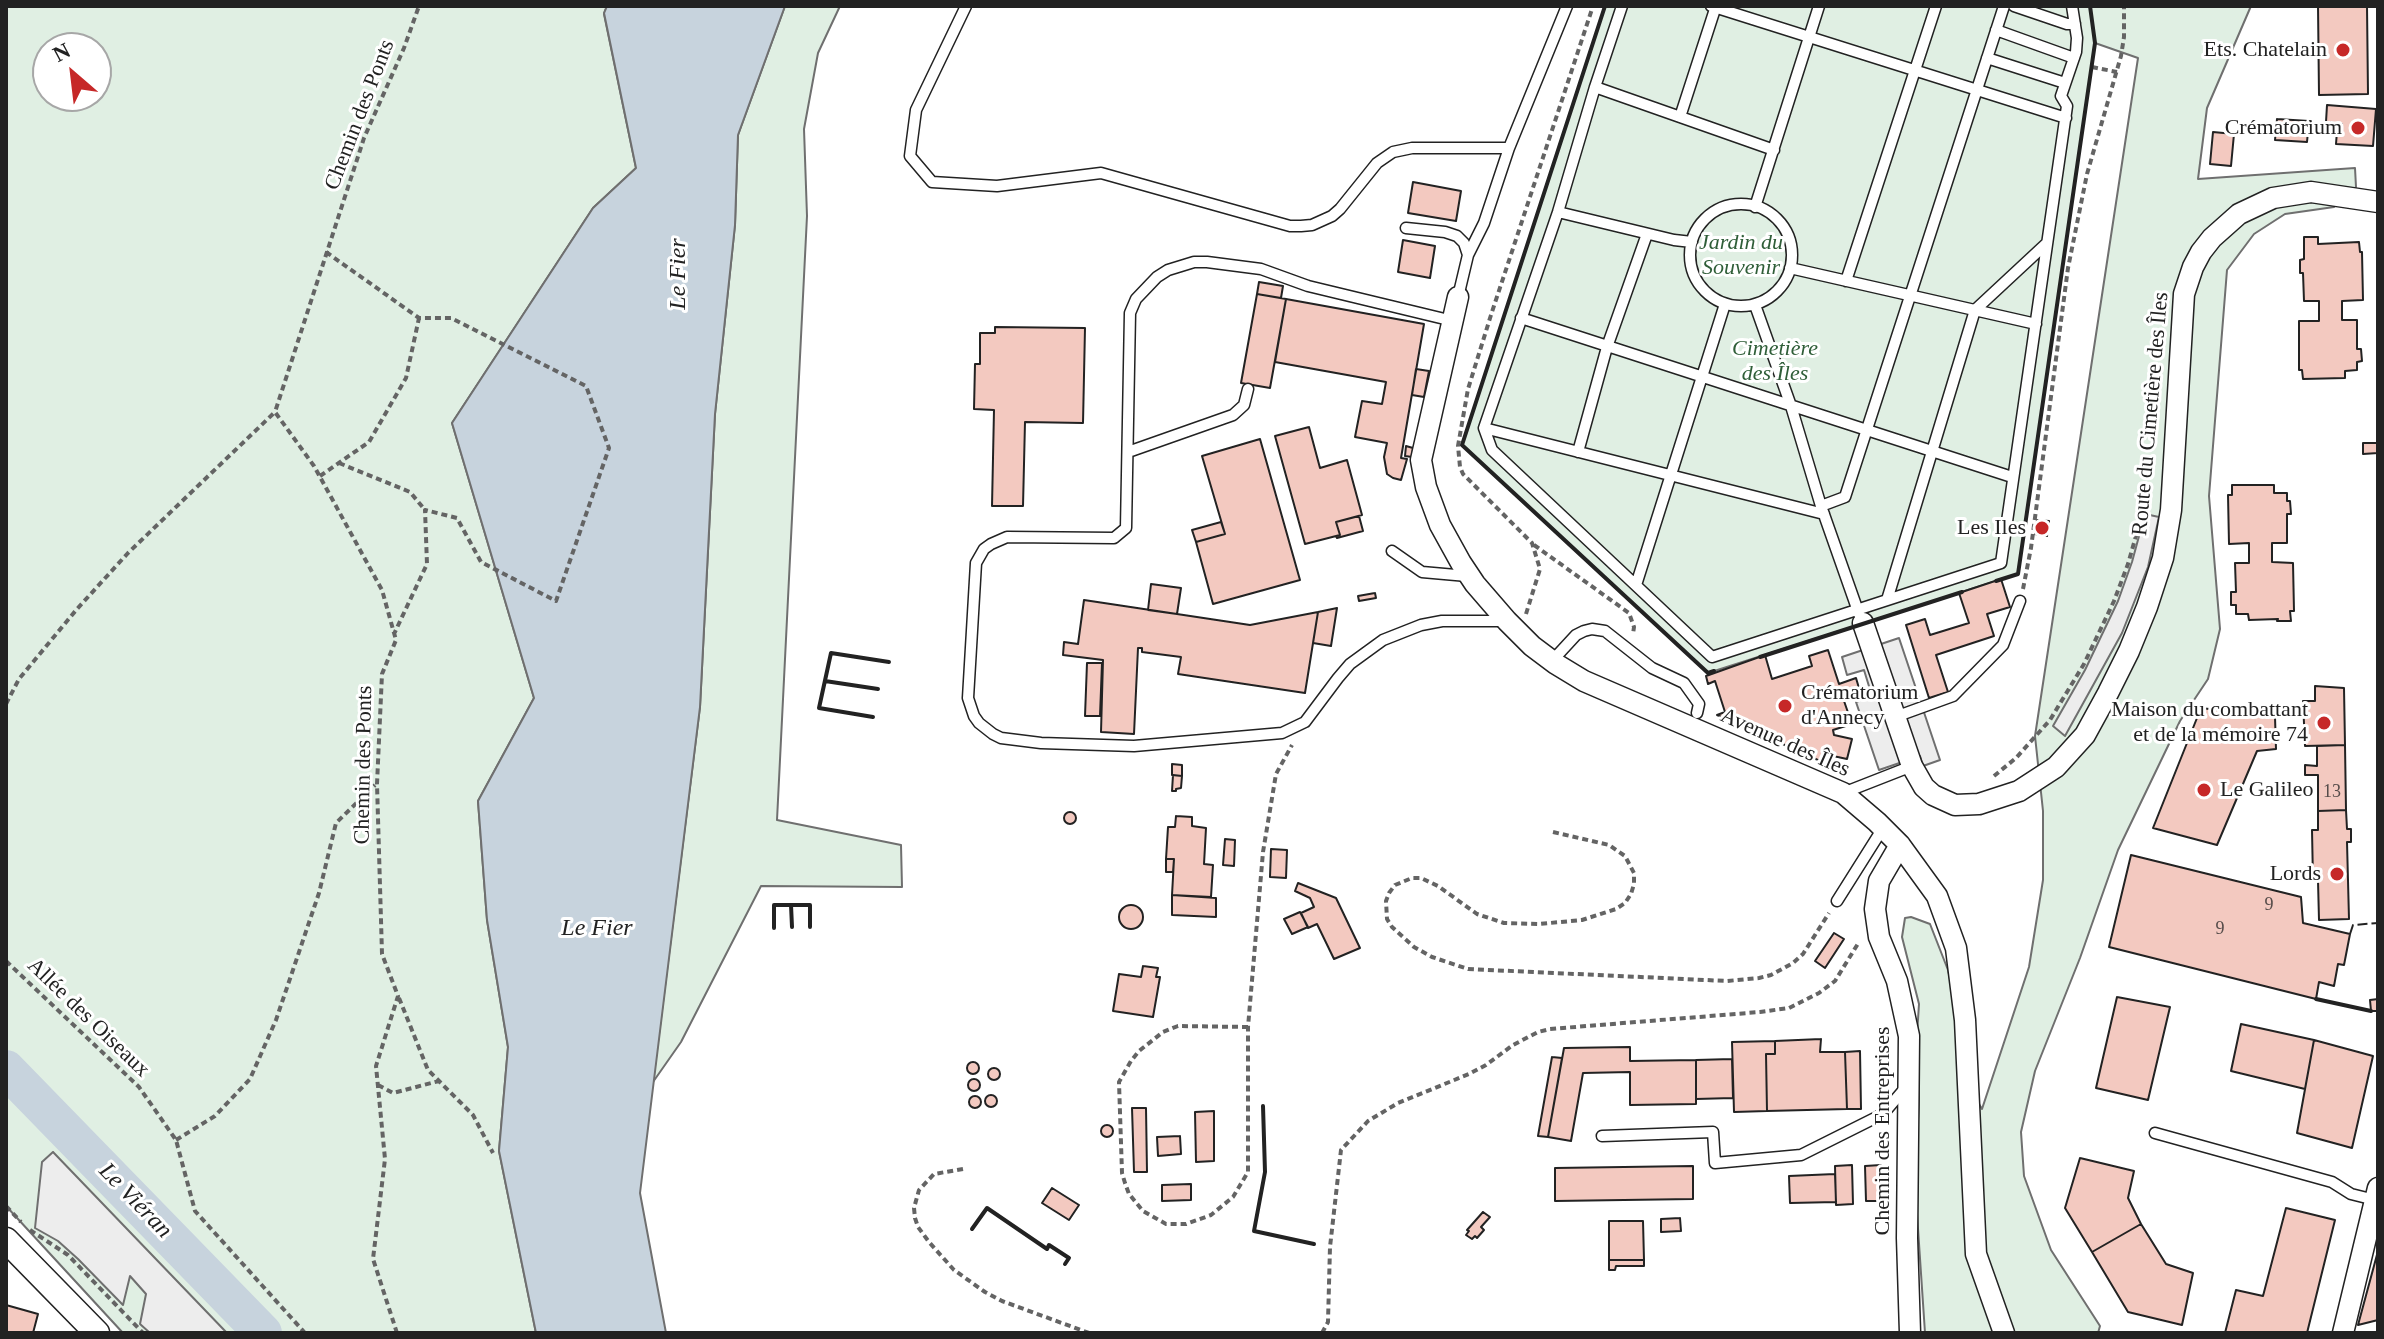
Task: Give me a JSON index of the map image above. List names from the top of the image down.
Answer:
{
  "streets": {
    "street": ["Route du Cimetière des Îles", "Avenue des Îles", "Chemin des Entreprises"],
    "path": ["Chemin des Ponts", "Allée des Oiseaux"]
  },
  "crossings": [
    ["Avenue des Îles", "Chemin des Entreprises"]
  ],
  "water": ["Le Fier", "Le Viéran"],
  "parks": ["Jardin du Souvenir", "Cimetière des Îles"],
  "places": [
    "Ets. Chatelain",
    "Crématorium",
    "Les Iles",
    "Crématorium d'Annecy",
    "Maison du combattant et de la mémoire 74",
    "Le Galileo",
    "Lords"
  ],
  "house_numbers": ["13", "9", "9"],
  "north": "top left"
}
